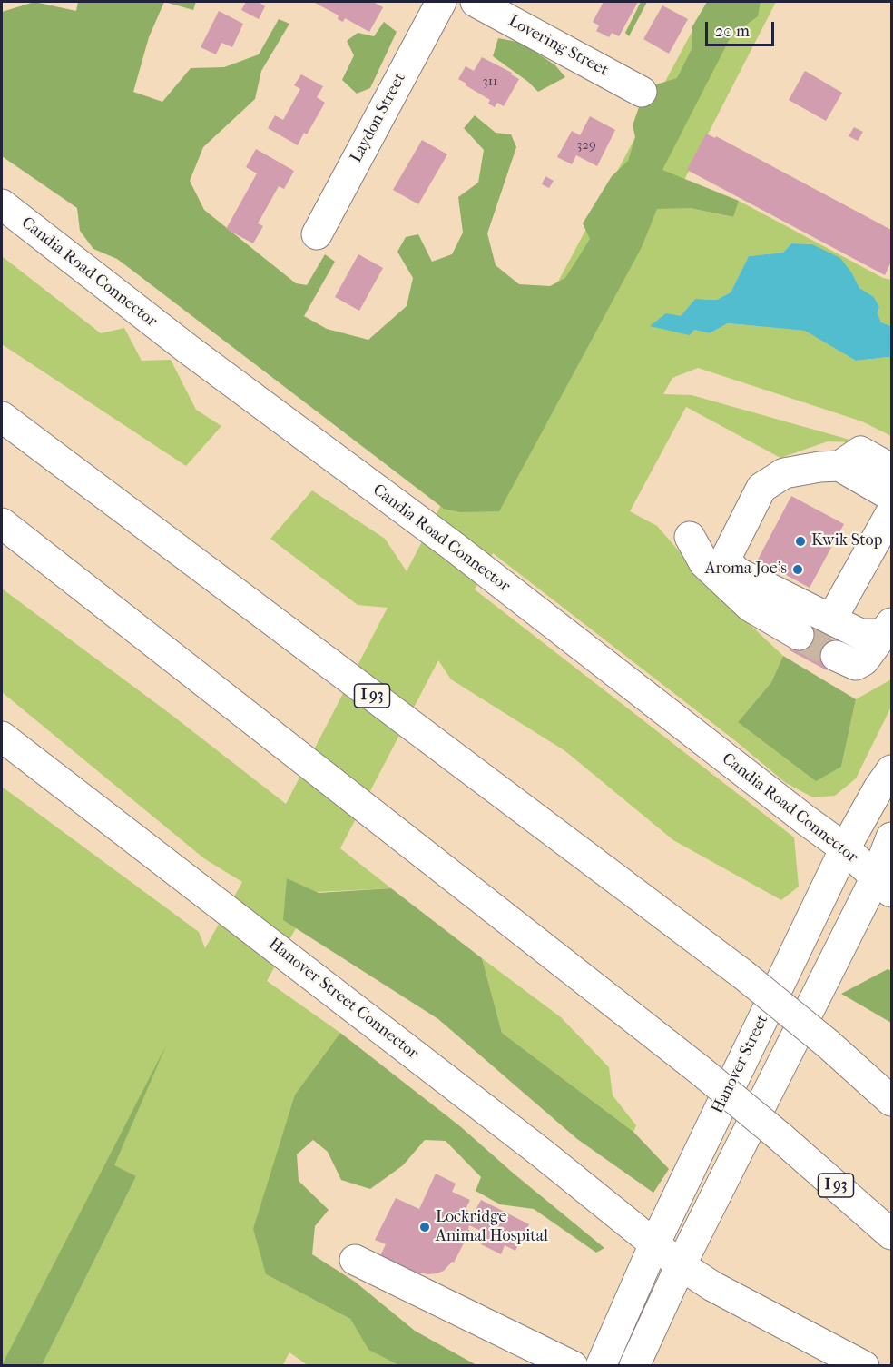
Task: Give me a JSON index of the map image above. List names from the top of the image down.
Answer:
{
  "streets": {
    "main road": [
      "Lovering Street",
      "Laydon Street",
      "Candia Road Connector",
      "I 93",
      "Hanover Street Connector",
      "Hanover Street"
    ]
  },
  "crossings": [
    ["Candia Road Connector", "Hanover Street"],
    ["Hanover Street Connector", "Hanover Street"]
  ],
  "places": ["Kwik Stop", "Aroma Joe's", "Lockridge Animal Hospital"],
  "house_numbers": ["311", "329"],
  "scale_bar": "20 m"
}
